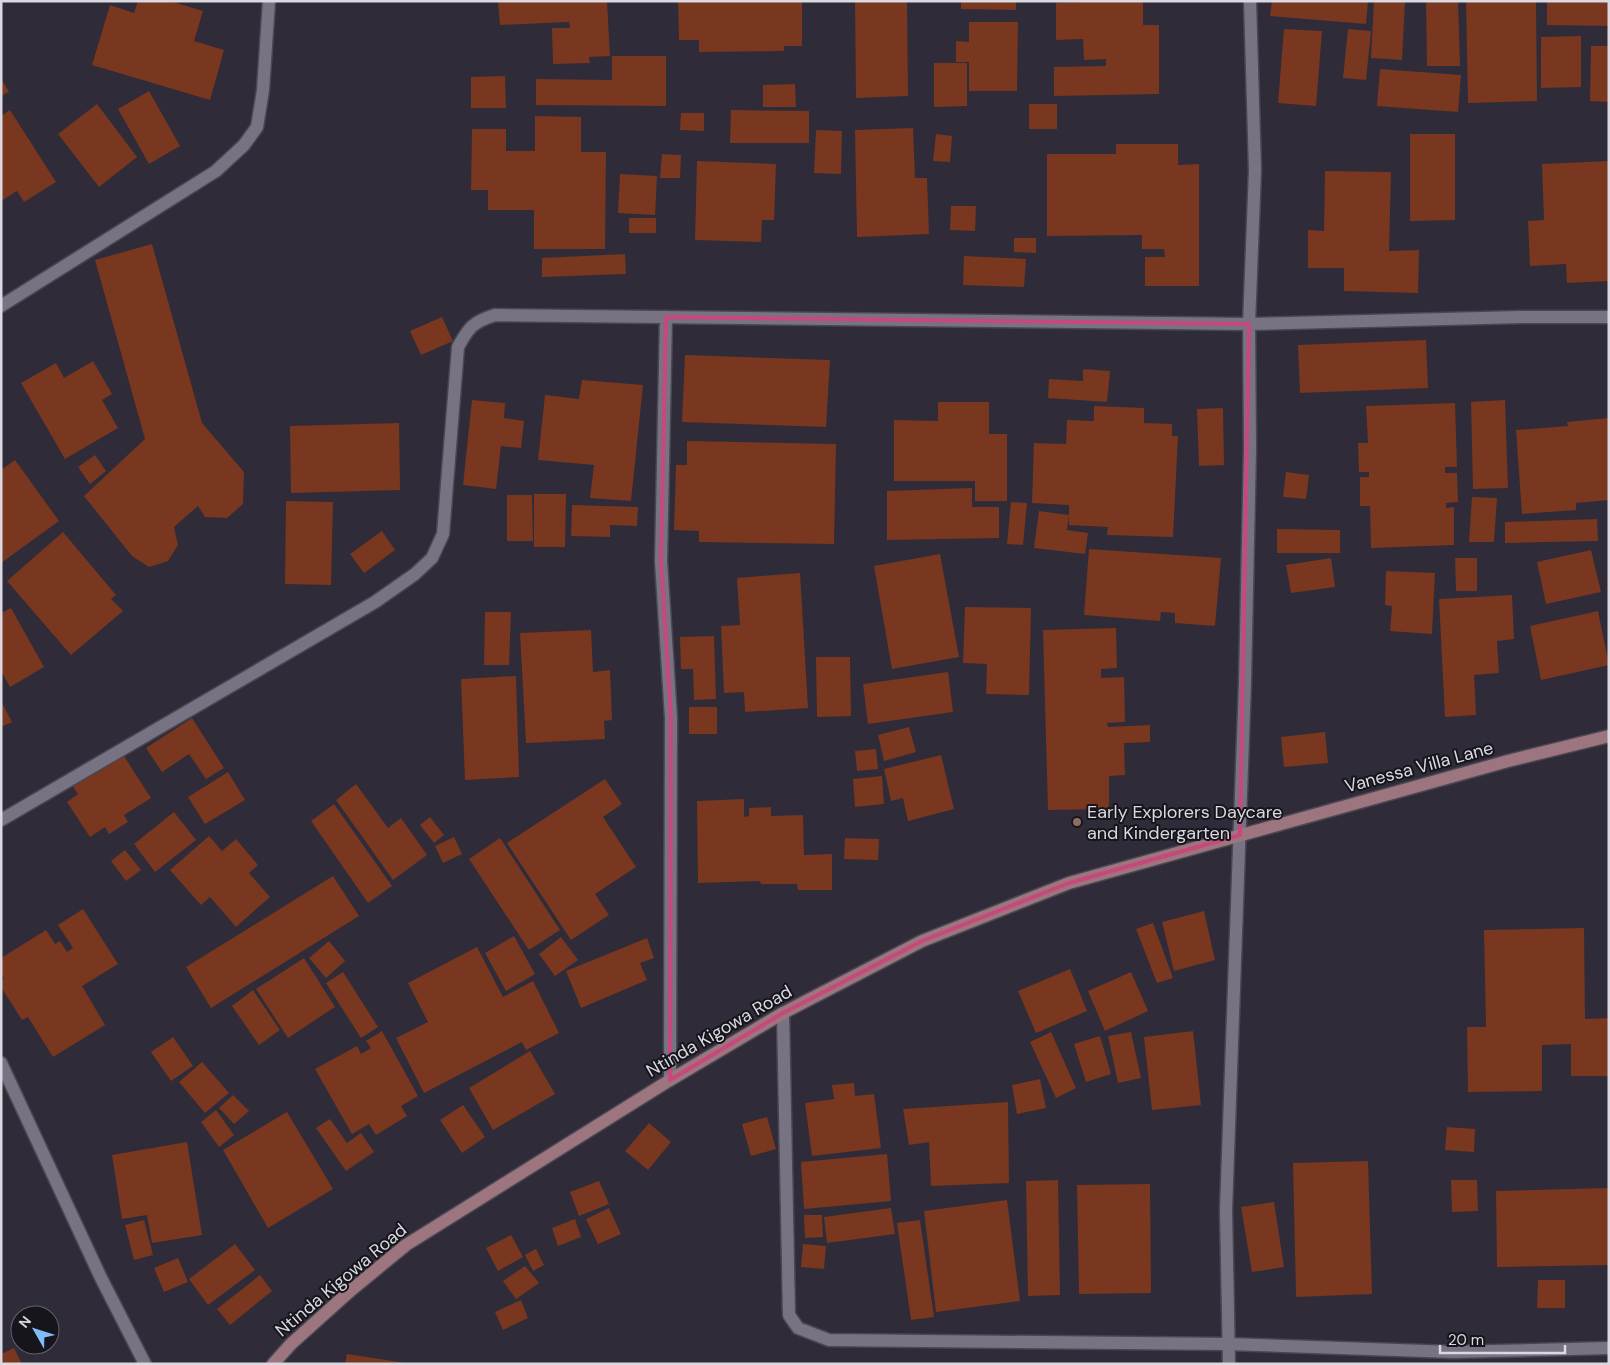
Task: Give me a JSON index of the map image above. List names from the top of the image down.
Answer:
{
  "streets": {
    "street": ["Vanessa Villa Lane", "Ntinda Kigowa Road"]
  },
  "crossings": [
    ["Vanessa Villa Lane", "Ntinda Kigowa Road"]
  ],
  "places": ["Early Explorers Daycare and Kindergarten"],
  "scale_bar": "20 m",
  "north": "top left"
}
